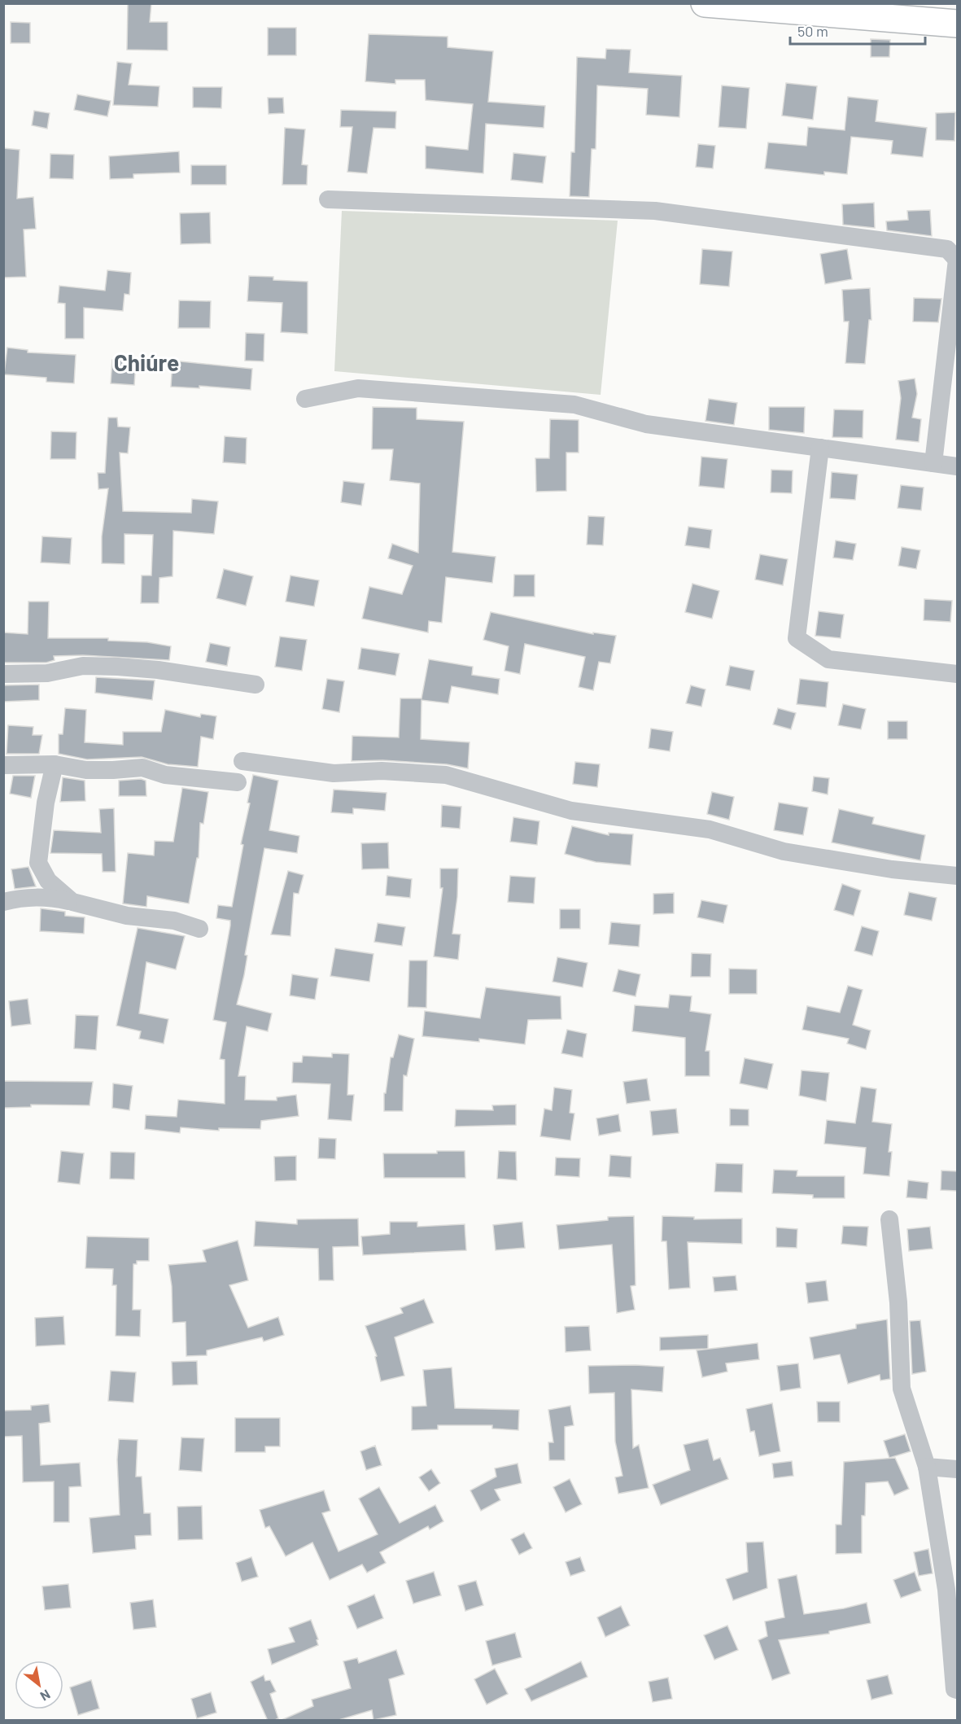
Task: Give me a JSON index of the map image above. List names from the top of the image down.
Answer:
{
  "districts": ["Chiúre"],
  "scale_bar": "50 m",
  "north": "bottom right"
}
